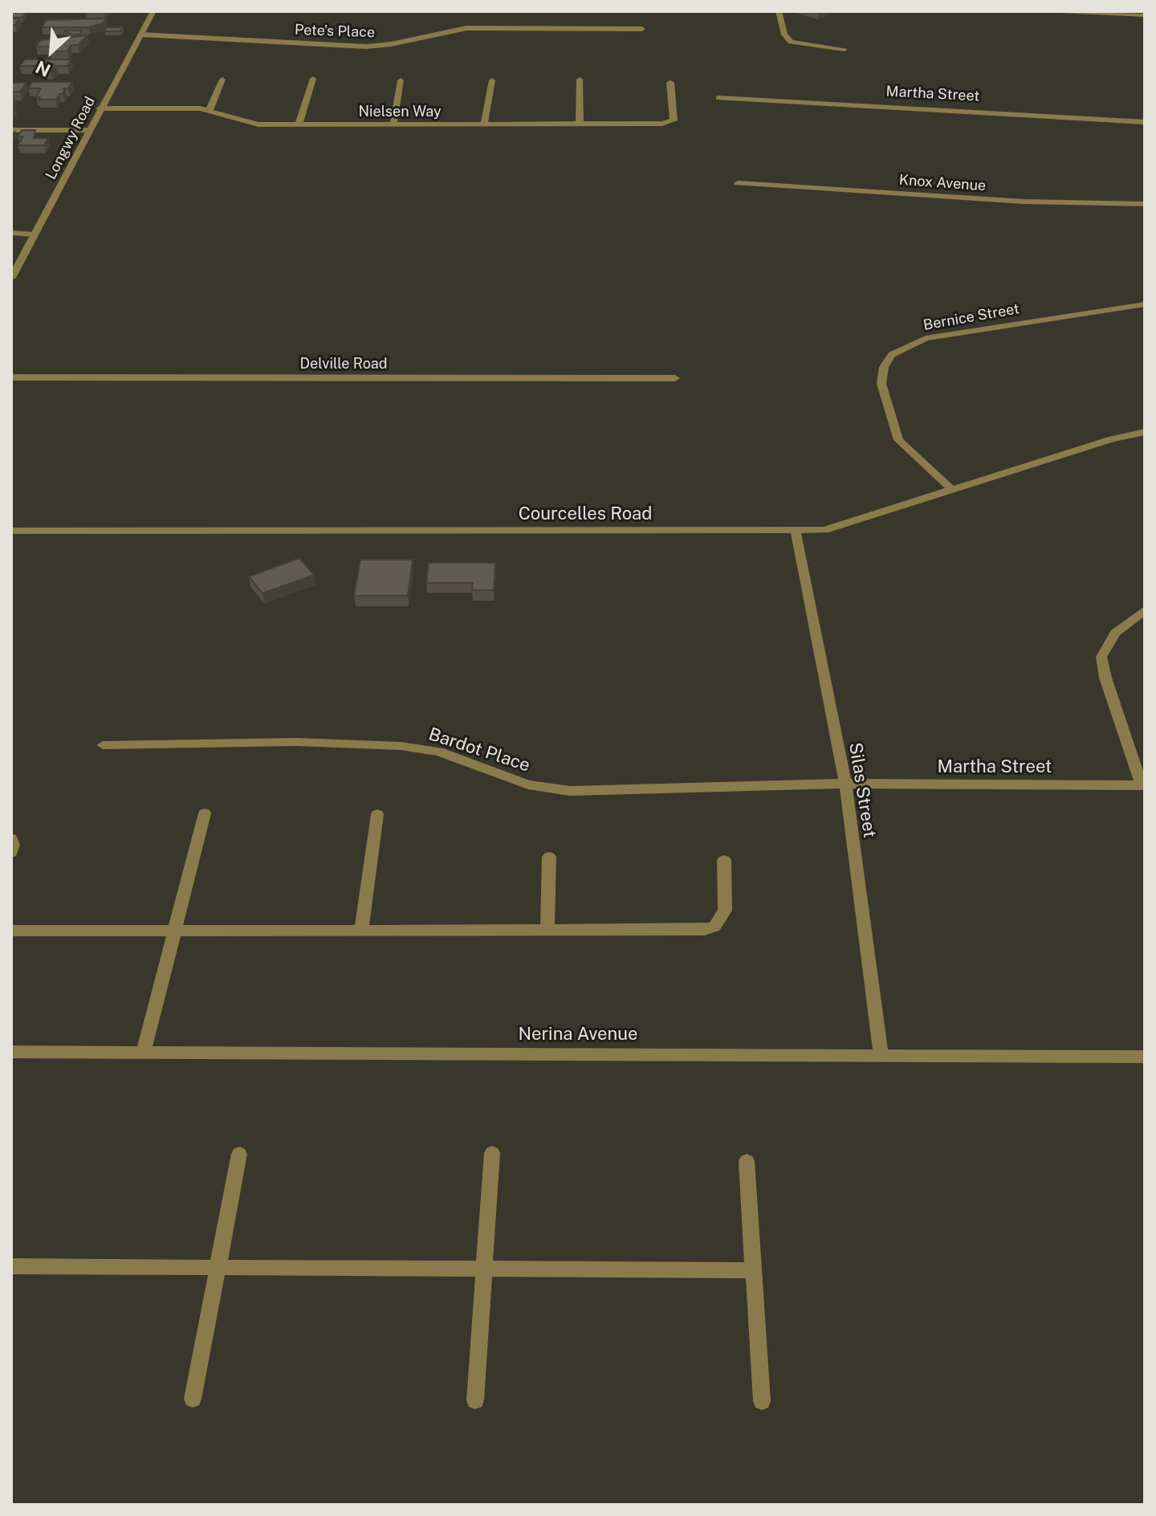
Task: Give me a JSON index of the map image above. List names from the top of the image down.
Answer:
{
  "streets": {
    "street": [
      "Pete's Place",
      "Martha Street",
      "Nielsen Way",
      "Longwy Road",
      "Knox Avenue",
      "Bernice Street",
      "Delville Road",
      "Courcelles Road",
      "Bardot Place",
      "Silas Street",
      "Nerina Avenue"
    ]
  },
  "crossings": [
    ["Pete's Place", "Longwy Road"],
    ["Martha Street", "Bardot Place"],
    ["Martha Street", "Silas Street"],
    ["Nielsen Way", "Longwy Road"],
    ["Bernice Street", "Courcelles Road"],
    ["Courcelles Road", "Silas Street"],
    ["Bardot Place", "Silas Street"],
    ["Silas Street", "Nerina Avenue"]
  ],
  "north": "bottom left"
}
